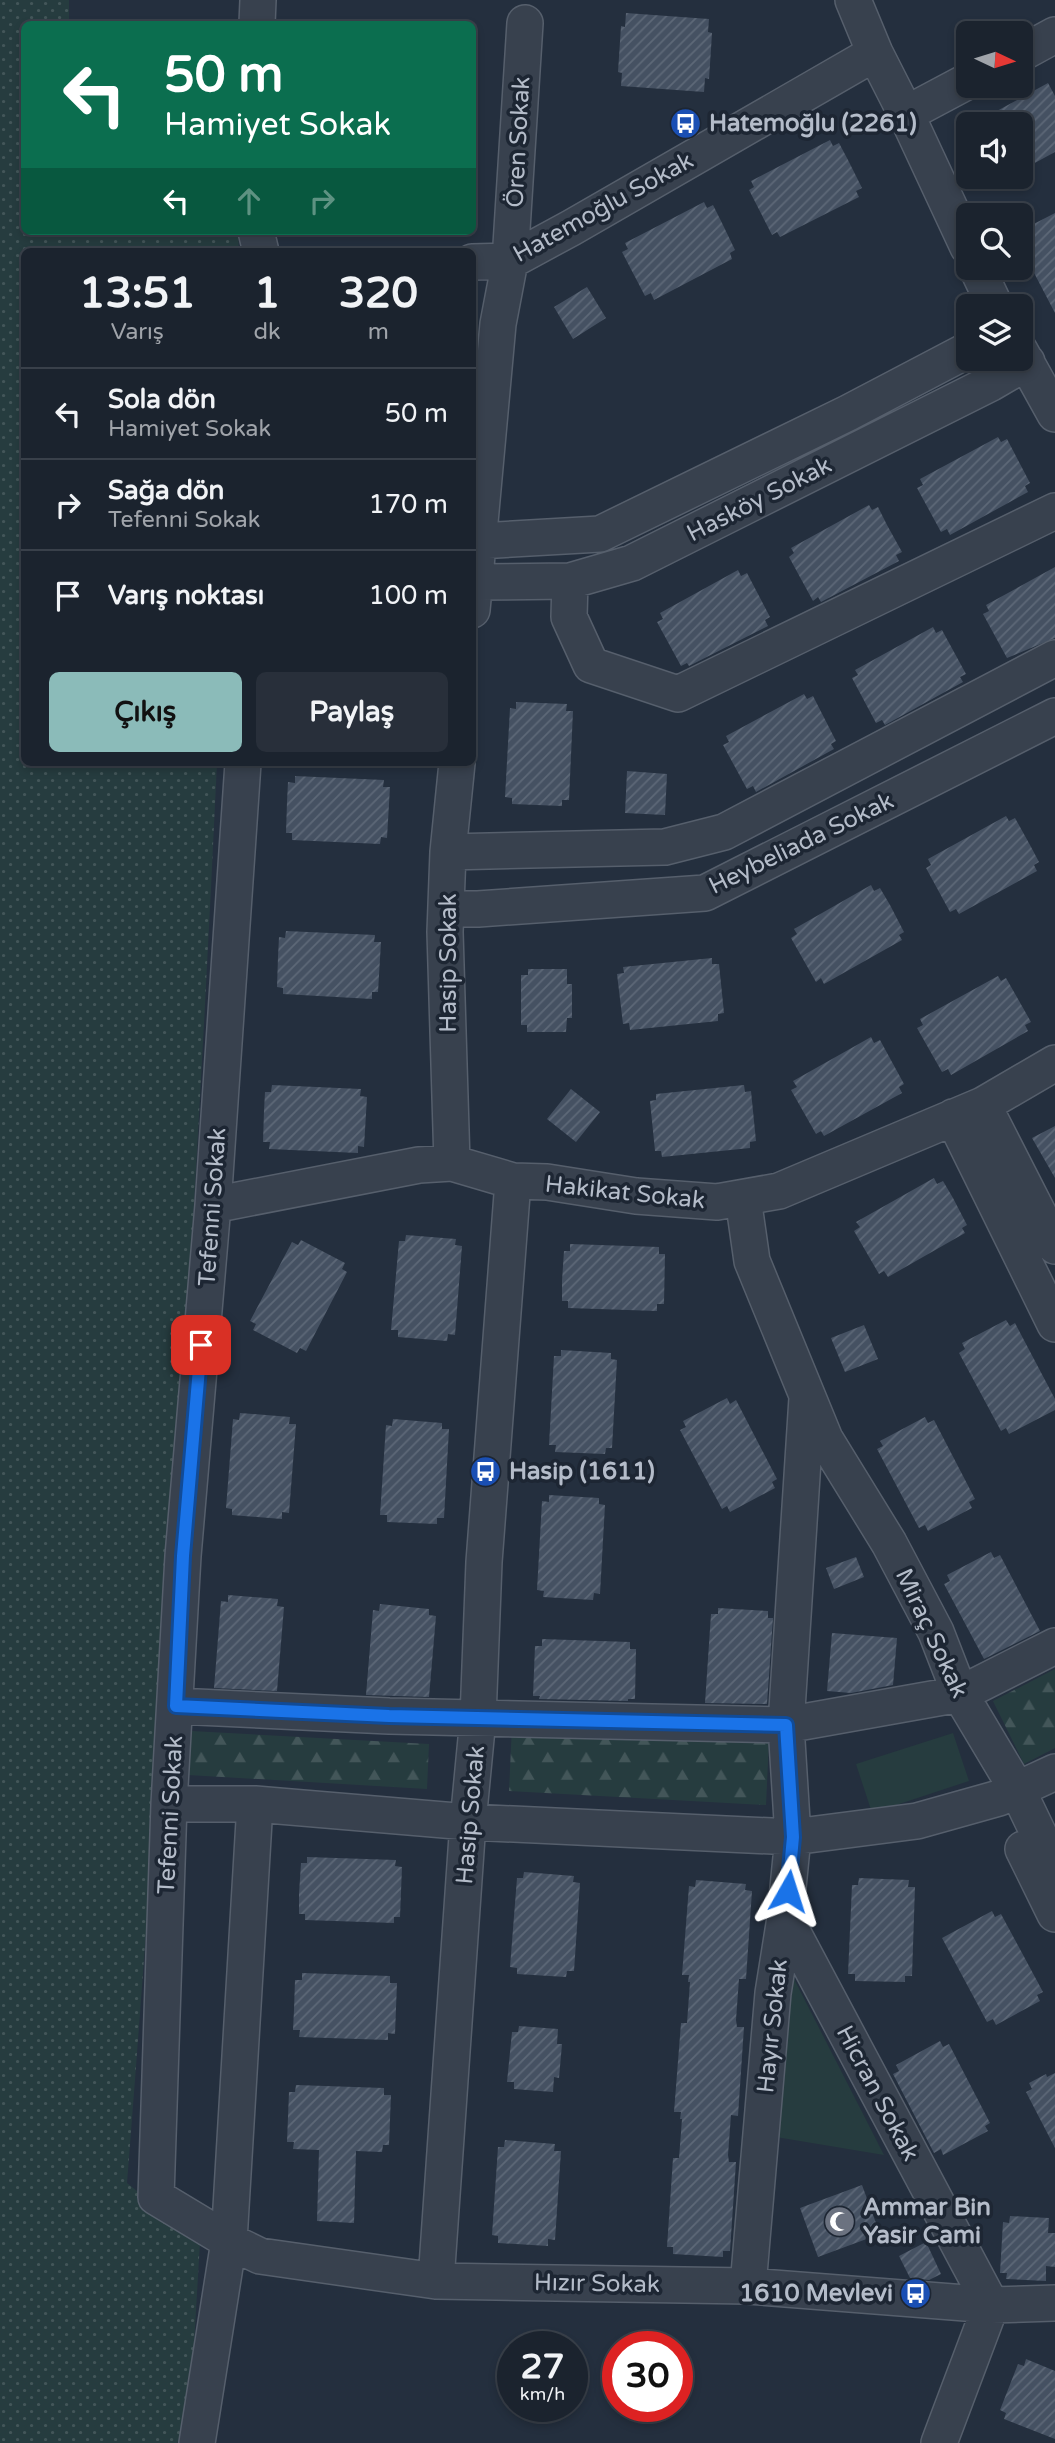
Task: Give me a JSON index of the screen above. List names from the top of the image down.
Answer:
{
  "streets": {
    "street": [
      "Ören Sokak",
      "Hatemoğlu Sokak",
      "Hasköy Sokak",
      "Heybeliada Sokak",
      "Hasip Sokak",
      "Hakikat Sokak",
      "Tefenni Sokak",
      "Miraç Sokak",
      "Hayır Sokak",
      "Hicran Sokak",
      "Hızır Sokak"
    ]
  },
  "crossings": [
    ["Ören Sokak", "Hatemoğlu Sokak"],
    ["Heybeliada Sokak", "Hasip Sokak"],
    ["Hasip Sokak", "Hakikat Sokak"],
    ["Hasip Sokak", "Hızır Sokak"],
    ["Hakikat Sokak", "Tefenni Sokak"],
    ["Hakikat Sokak", "Miraç Sokak"],
    ["Tefenni Sokak", "Hızır Sokak"],
    ["Miraç Sokak", "Hayır Sokak"],
    ["Hayır Sokak", "Hicran Sokak"],
    ["Hayır Sokak", "Hızır Sokak"],
    ["Hicran Sokak", "Hızır Sokak"]
  ],
  "places": {
    "bus stop": ["Hatemoğlu (2261)", "Hasip (1611)", "1610 Mevlevi"],
    "mosque": ["Ammar Bin Yasir Cami"]
  },
  "north": "right",
  "page": {
    "turn": ["50 m", "Hamiyet Sokak"],
    "eta": [
      "13:51",
      "Varış",
      "1",
      "dk",
      "320",
      "m"
    ],
    "list": [
      {
        "name": "Sola dön",
        "note": "Hamiyet Sokak",
        "value": "50 m"
      },
      {
        "name": "Sağa dön",
        "note": "Tefenni Sokak",
        "value": "170 m"
      },
      {
        "name": "Varış noktası",
        "value": "100 m"
      }
    ],
    "buttons": ["Çıkış", "Paylaş"],
    "speed": "27 km/h",
    "limit": "30"
  }
}
